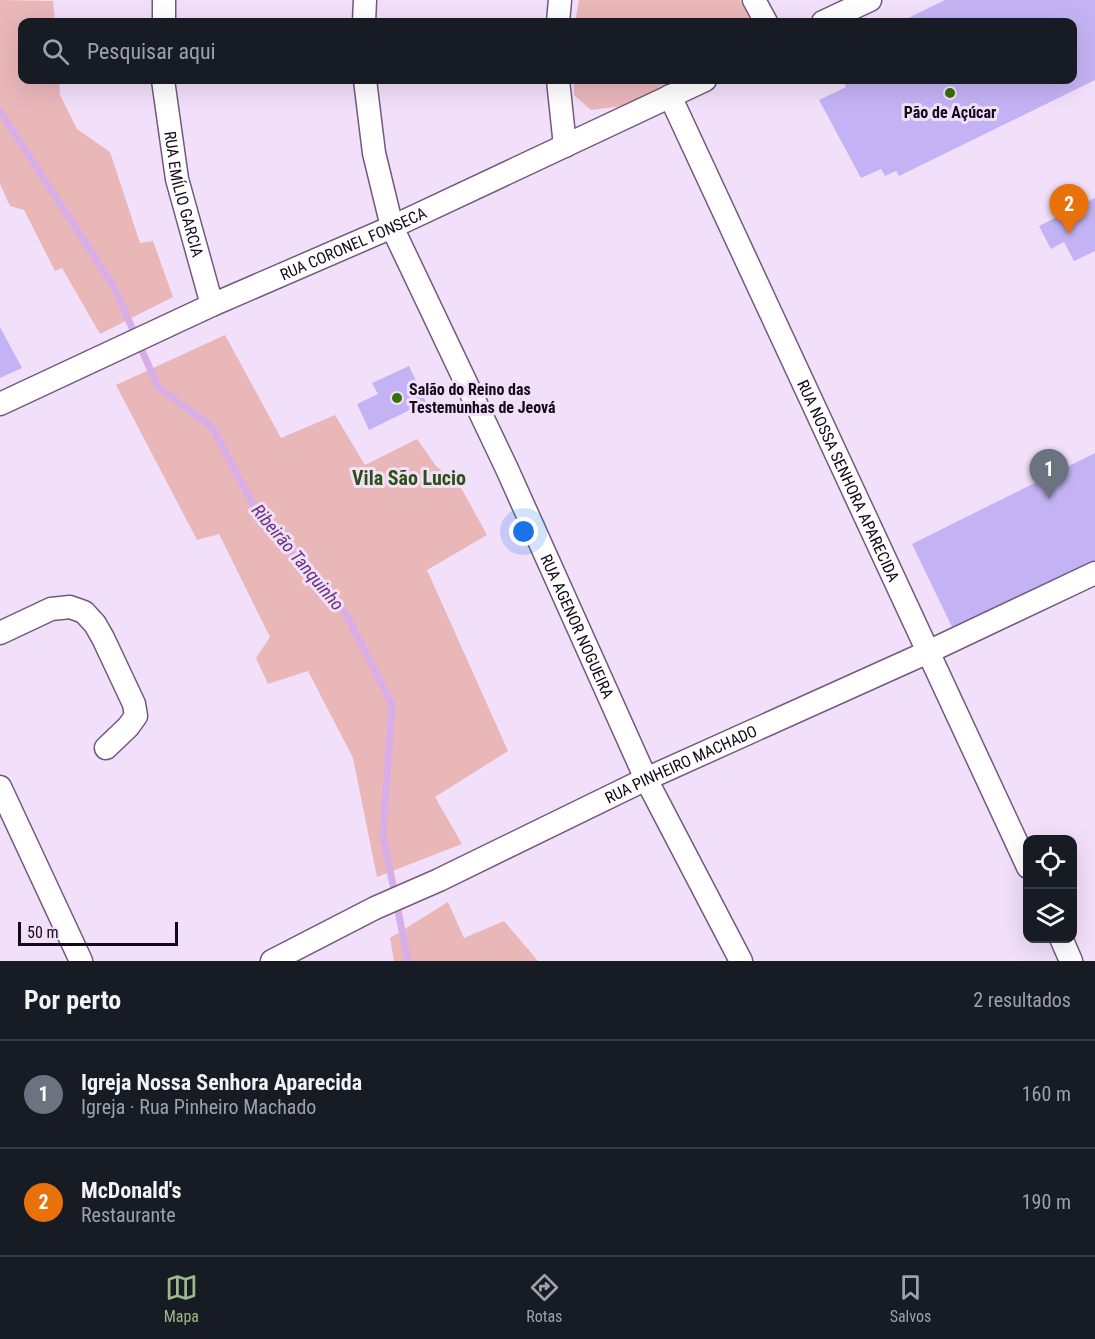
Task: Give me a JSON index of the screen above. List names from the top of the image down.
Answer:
{
  "streets": {
    "street": [
      "RUA EMÍLIO GARCIA",
      "RUA CORONEL FONSECA",
      "RUA NOSSA SENHORA APARECIDA",
      "RUA AGENOR NOGUEIRA",
      "RUA PINHEIRO MACHADO"
    ]
  },
  "crossings": [
    ["RUA EMÍLIO GARCIA", "RUA CORONEL FONSECA"],
    ["RUA CORONEL FONSECA", "RUA NOSSA SENHORA APARECIDA"],
    ["RUA CORONEL FONSECA", "RUA AGENOR NOGUEIRA"],
    ["RUA NOSSA SENHORA APARECIDA", "RUA PINHEIRO MACHADO"],
    ["RUA AGENOR NOGUEIRA", "RUA PINHEIRO MACHADO"]
  ],
  "districts": ["Vila São Lucio"],
  "water": ["Ribeirão Tanquinho"],
  "places": ["Pão de Açúcar", "Salão do Reino das Testemunhas de Jeová"],
  "scale_bar": "50 m",
  "page": {
    "search": "Pesquisar aqui",
    "pins": ["2", "1"],
    "scale": "50 m",
    "heading": ["Por perto", "2 resultados"],
    "list": [
      {
        "mark": "1",
        "name": "Igreja Nossa Senhora Aparecida",
        "note": "Igreja · Rua Pinheiro Machado",
        "value": "160 m"
      },
      {
        "mark": "2",
        "name": "McDonald's",
        "note": "Restaurante",
        "value": "190 m"
      }
    ],
    "nav": ["Mapa", "Rotas", "Salvos"]
  }
}
